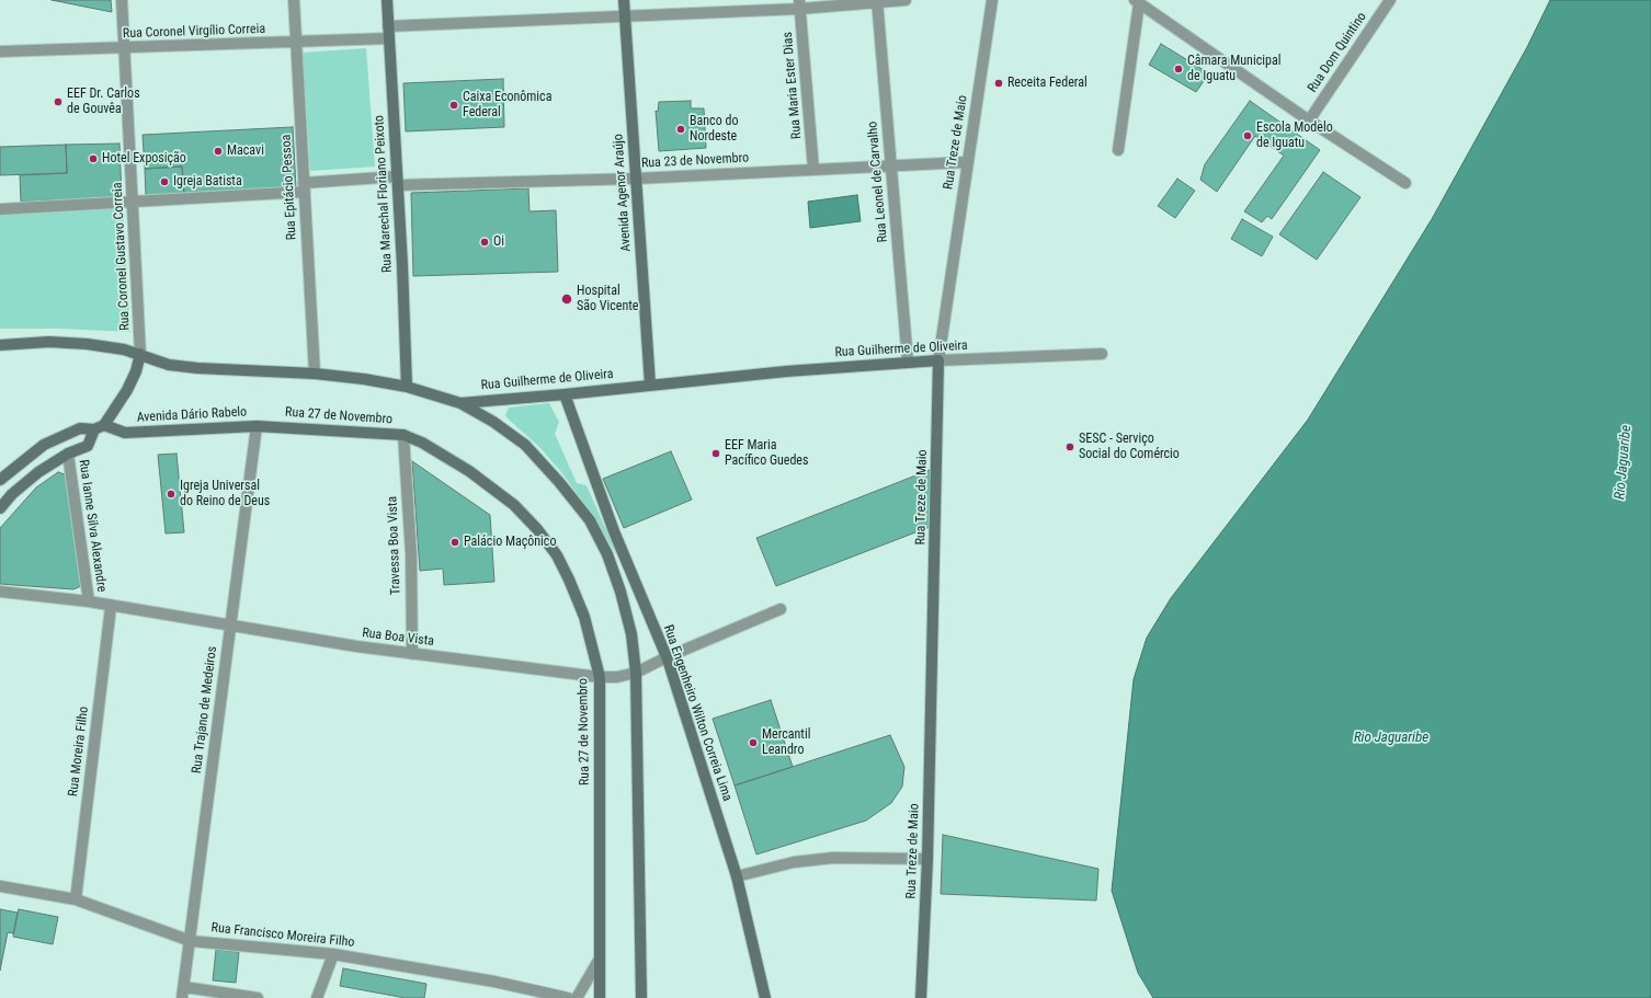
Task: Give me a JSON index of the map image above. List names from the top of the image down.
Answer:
{
  "streets": {
    "main road": [
      "Rua Treze de Maio",
      "Avenida Agenor Araújo",
      "Rua Marechal Floriano Peixoto",
      "Rua Guilherme de Oliveira",
      "Avenida Dário Rabelo",
      "Rua 27 de Novembro",
      "Rua Engenheiro Wilton Correia Lima"
    ],
    "street": [
      "Rua Coronel Virgílio Correia",
      "Rua Dom Quintino",
      "Rua Maria Ester Dias",
      "Rua 23 de Novembro",
      "Rua Leonel de Carvalho",
      "Rua Epitácio Pessoa",
      "Rua Coronel Gustavo Correia",
      "Rua Ianne Silva Alexandre",
      "Travessa Boa Vista",
      "Rua Boa Vista",
      "Rua Trajano de Medeiros",
      "Rua Moreira Filho",
      "Rua Francisco Moreira Filho"
    ]
  },
  "crossings": [
    ["Rua Coronel Virgílio Correia", "Rua Epitácio Pessoa"],
    ["Rua Coronel Virgílio Correia", "Rua Marechal Floriano Peixoto"],
    ["Rua Coronel Virgílio Correia", "Rua Coronel Gustavo Correia"],
    ["Rua Maria Ester Dias", "Rua 23 de Novembro"],
    ["Rua Treze de Maio", "Rua 23 de Novembro"],
    ["Rua Treze de Maio", "Rua Guilherme de Oliveira"],
    ["Rua 23 de Novembro", "Rua Leonel de Carvalho"],
    ["Rua 23 de Novembro", "Rua Epitácio Pessoa"],
    ["Rua 23 de Novembro", "Avenida Agenor Araújo"],
    ["Rua 23 de Novembro", "Rua Marechal Floriano Peixoto"],
    ["Rua 23 de Novembro", "Rua Coronel Gustavo Correia"],
    ["Rua Leonel de Carvalho", "Rua Guilherme de Oliveira"],
    ["Rua Epitácio Pessoa", "Rua Guilherme de Oliveira"],
    ["Avenida Agenor Araújo", "Rua Guilherme de Oliveira"],
    ["Rua Marechal Floriano Peixoto", "Rua Guilherme de Oliveira"],
    ["Rua Coronel Gustavo Correia", "Rua Guilherme de Oliveira"],
    ["Rua Coronel Gustavo Correia", "Avenida Dário Rabelo"],
    ["Rua Guilherme de Oliveira", "Avenida Dário Rabelo"],
    ["Rua Guilherme de Oliveira", "Rua Engenheiro Wilton Correia Lima"],
    ["Avenida Dário Rabelo", "Rua 27 de Novembro"],
    ["Avenida Dário Rabelo", "Rua Ianne Silva Alexandre"],
    ["Avenida Dário Rabelo", "Rua Trajano de Medeiros"],
    ["Rua 27 de Novembro", "Travessa Boa Vista"],
    ["Rua 27 de Novembro", "Rua Boa Vista"],
    ["Rua 27 de Novembro", "Rua Trajano de Medeiros"],
    ["Rua Ianne Silva Alexandre", "Rua Boa Vista"],
    ["Travessa Boa Vista", "Rua Boa Vista"],
    ["Rua Boa Vista", "Rua Trajano de Medeiros"],
    ["Rua Boa Vista", "Rua Engenheiro Wilton Correia Lima"],
    ["Rua Boa Vista", "Rua Moreira Filho"],
    ["Rua Trajano de Medeiros", "Rua Francisco Moreira Filho"],
    ["Rua Moreira Filho", "Rua Francisco Moreira Filho"]
  ],
  "water": ["Rio Jaguaribe"],
  "places": [
    "Câmara Municipal de Iguatu",
    "Receita Federal",
    "EEF Dr. Carlos de Gouvêa",
    "Caixa Econômica Federal",
    "Banco do Nordeste",
    "Escola Modelo de Iguatu",
    "Macavi",
    "Hotel Exposição",
    "Igreja Batista",
    "Oi",
    "Hospital São Vicente",
    "SESC - Serviço Social do Comércio",
    "EEF Maria Pacífico Guedes",
    "Igreja Universal do Reino de Deus",
    "Palácio Maçônico",
    "Mercantil Leandro"
  ]
}
